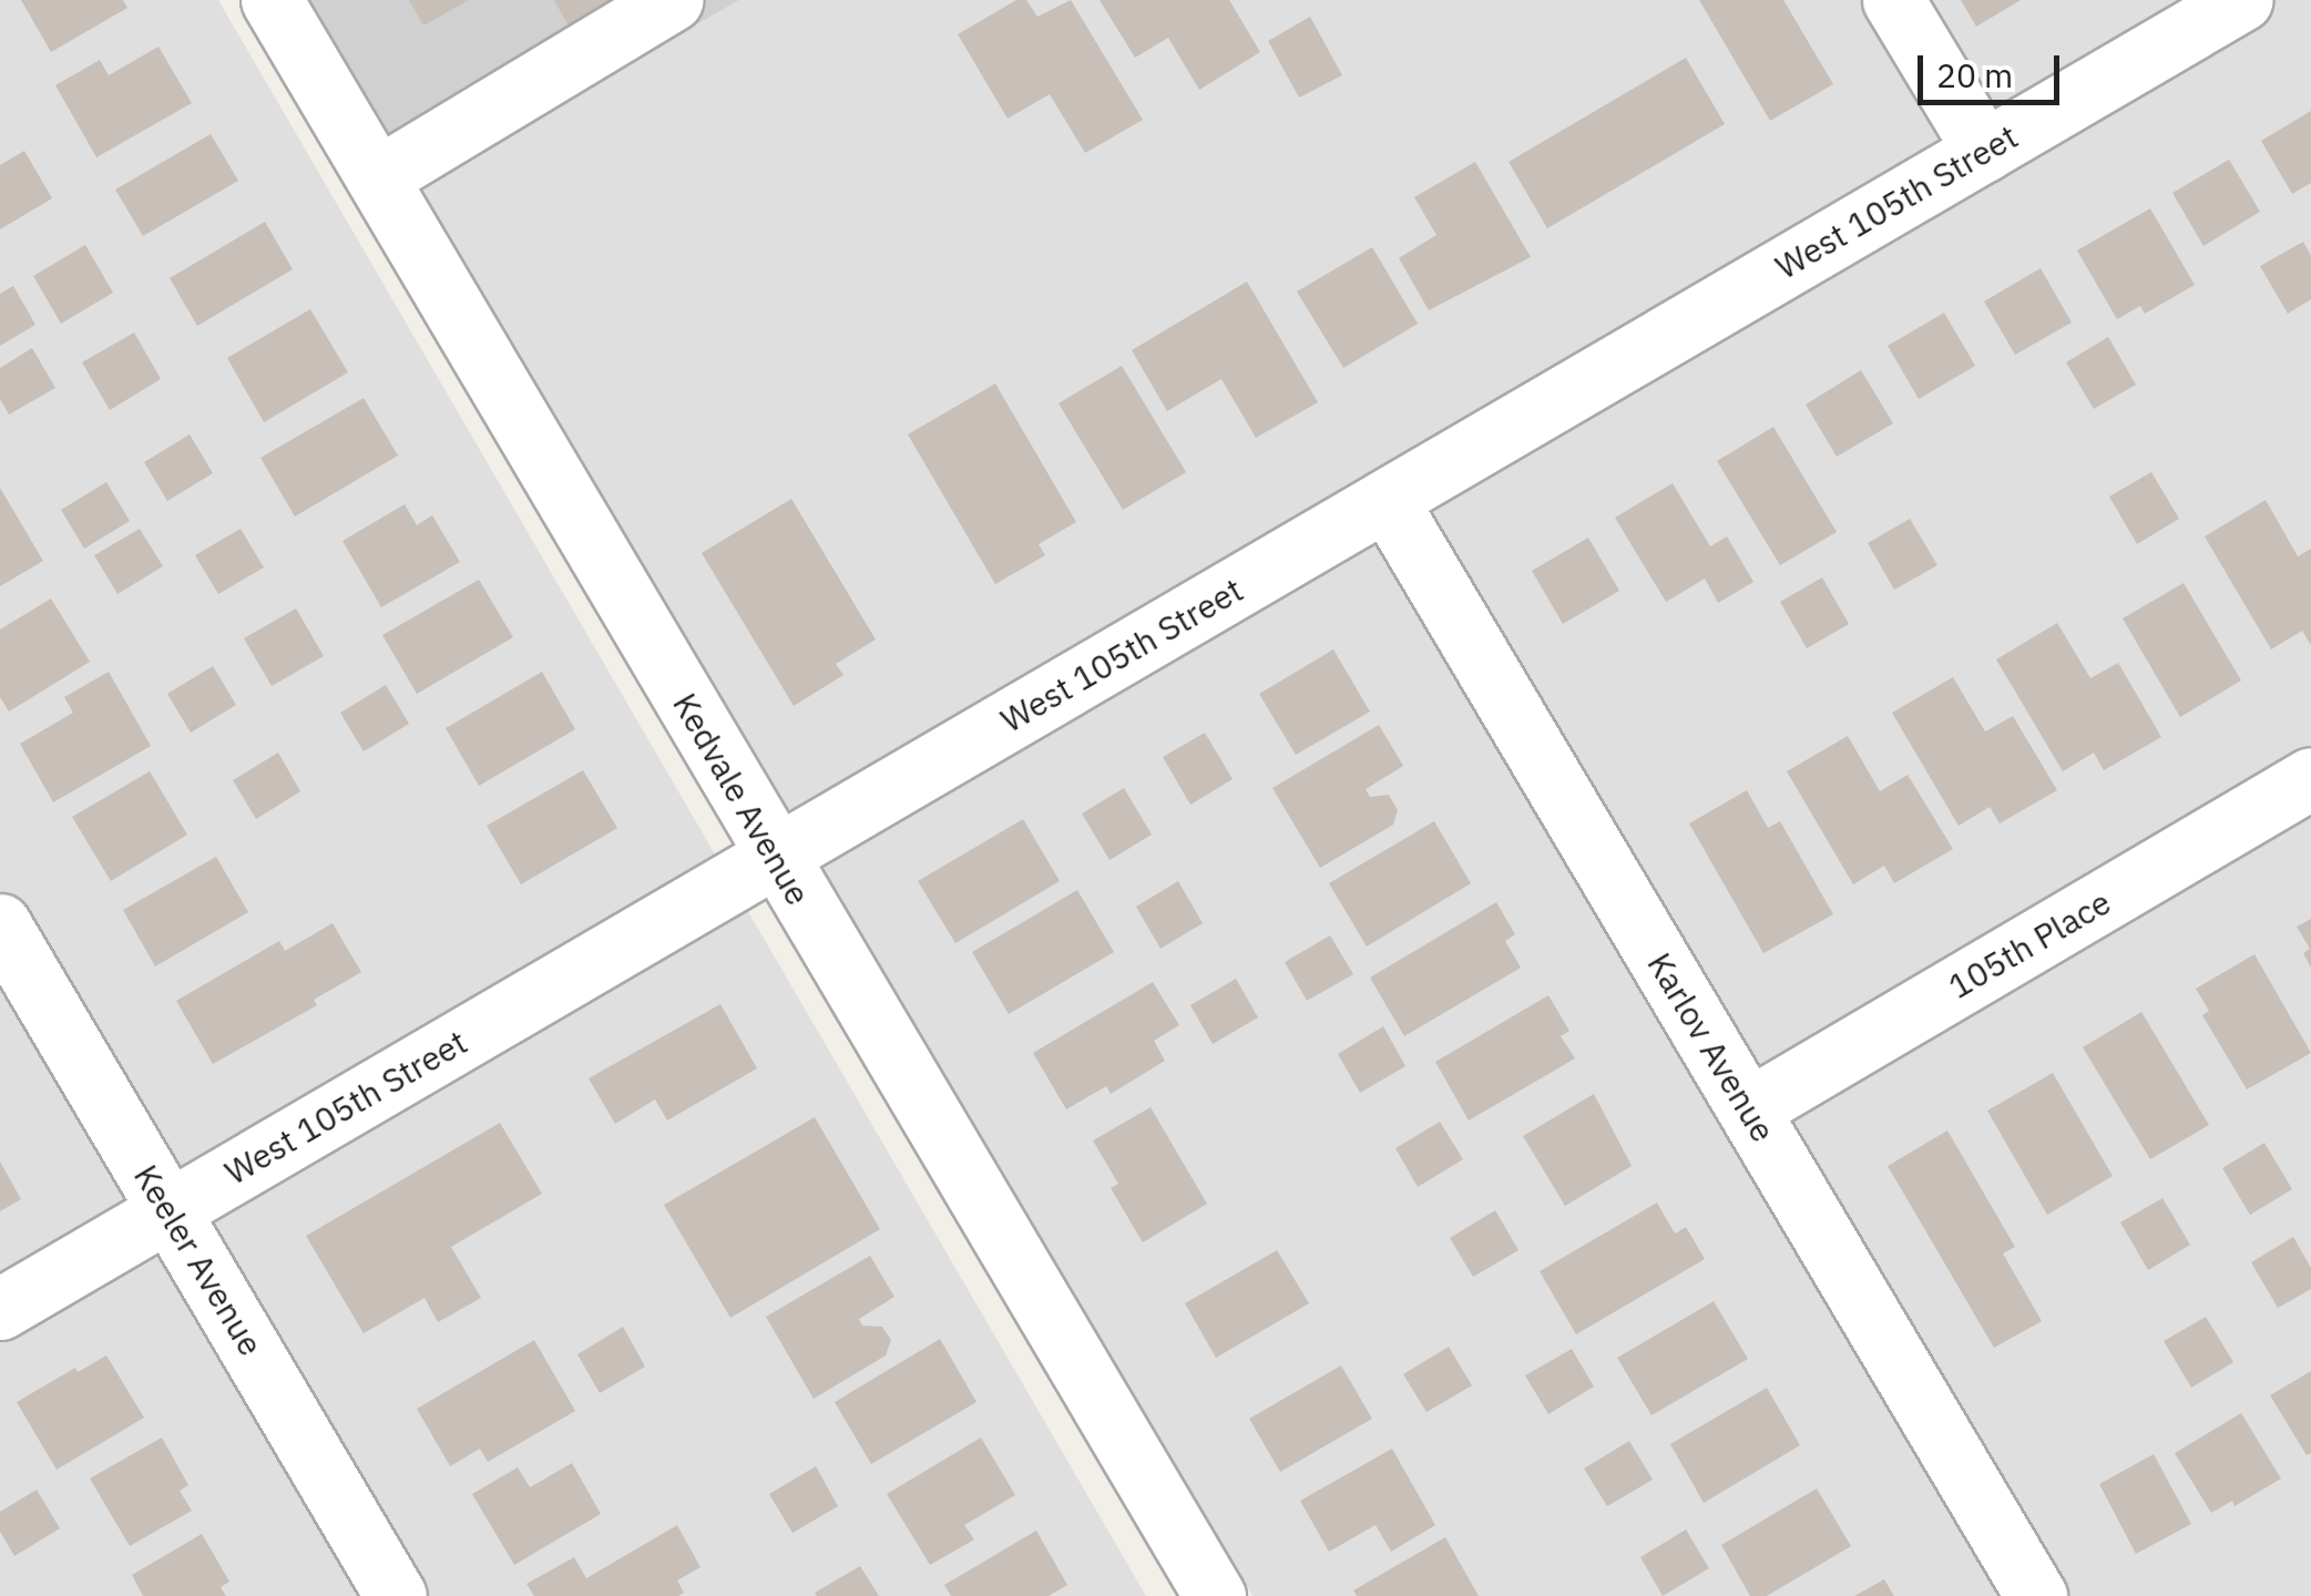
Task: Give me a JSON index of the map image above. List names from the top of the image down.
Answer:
{
  "streets": {
    "street": [
      "West 105th Street",
      "Kedvale Avenue",
      "105th Place",
      "Karlov Avenue",
      "Keeler Avenue"
    ]
  },
  "crossings": [
    ["West 105th Street", "Kedvale Avenue"],
    ["West 105th Street", "Karlov Avenue"],
    ["West 105th Street", "Keeler Avenue"],
    ["105th Place", "Karlov Avenue"]
  ],
  "scale_bar": "20 m"
}
